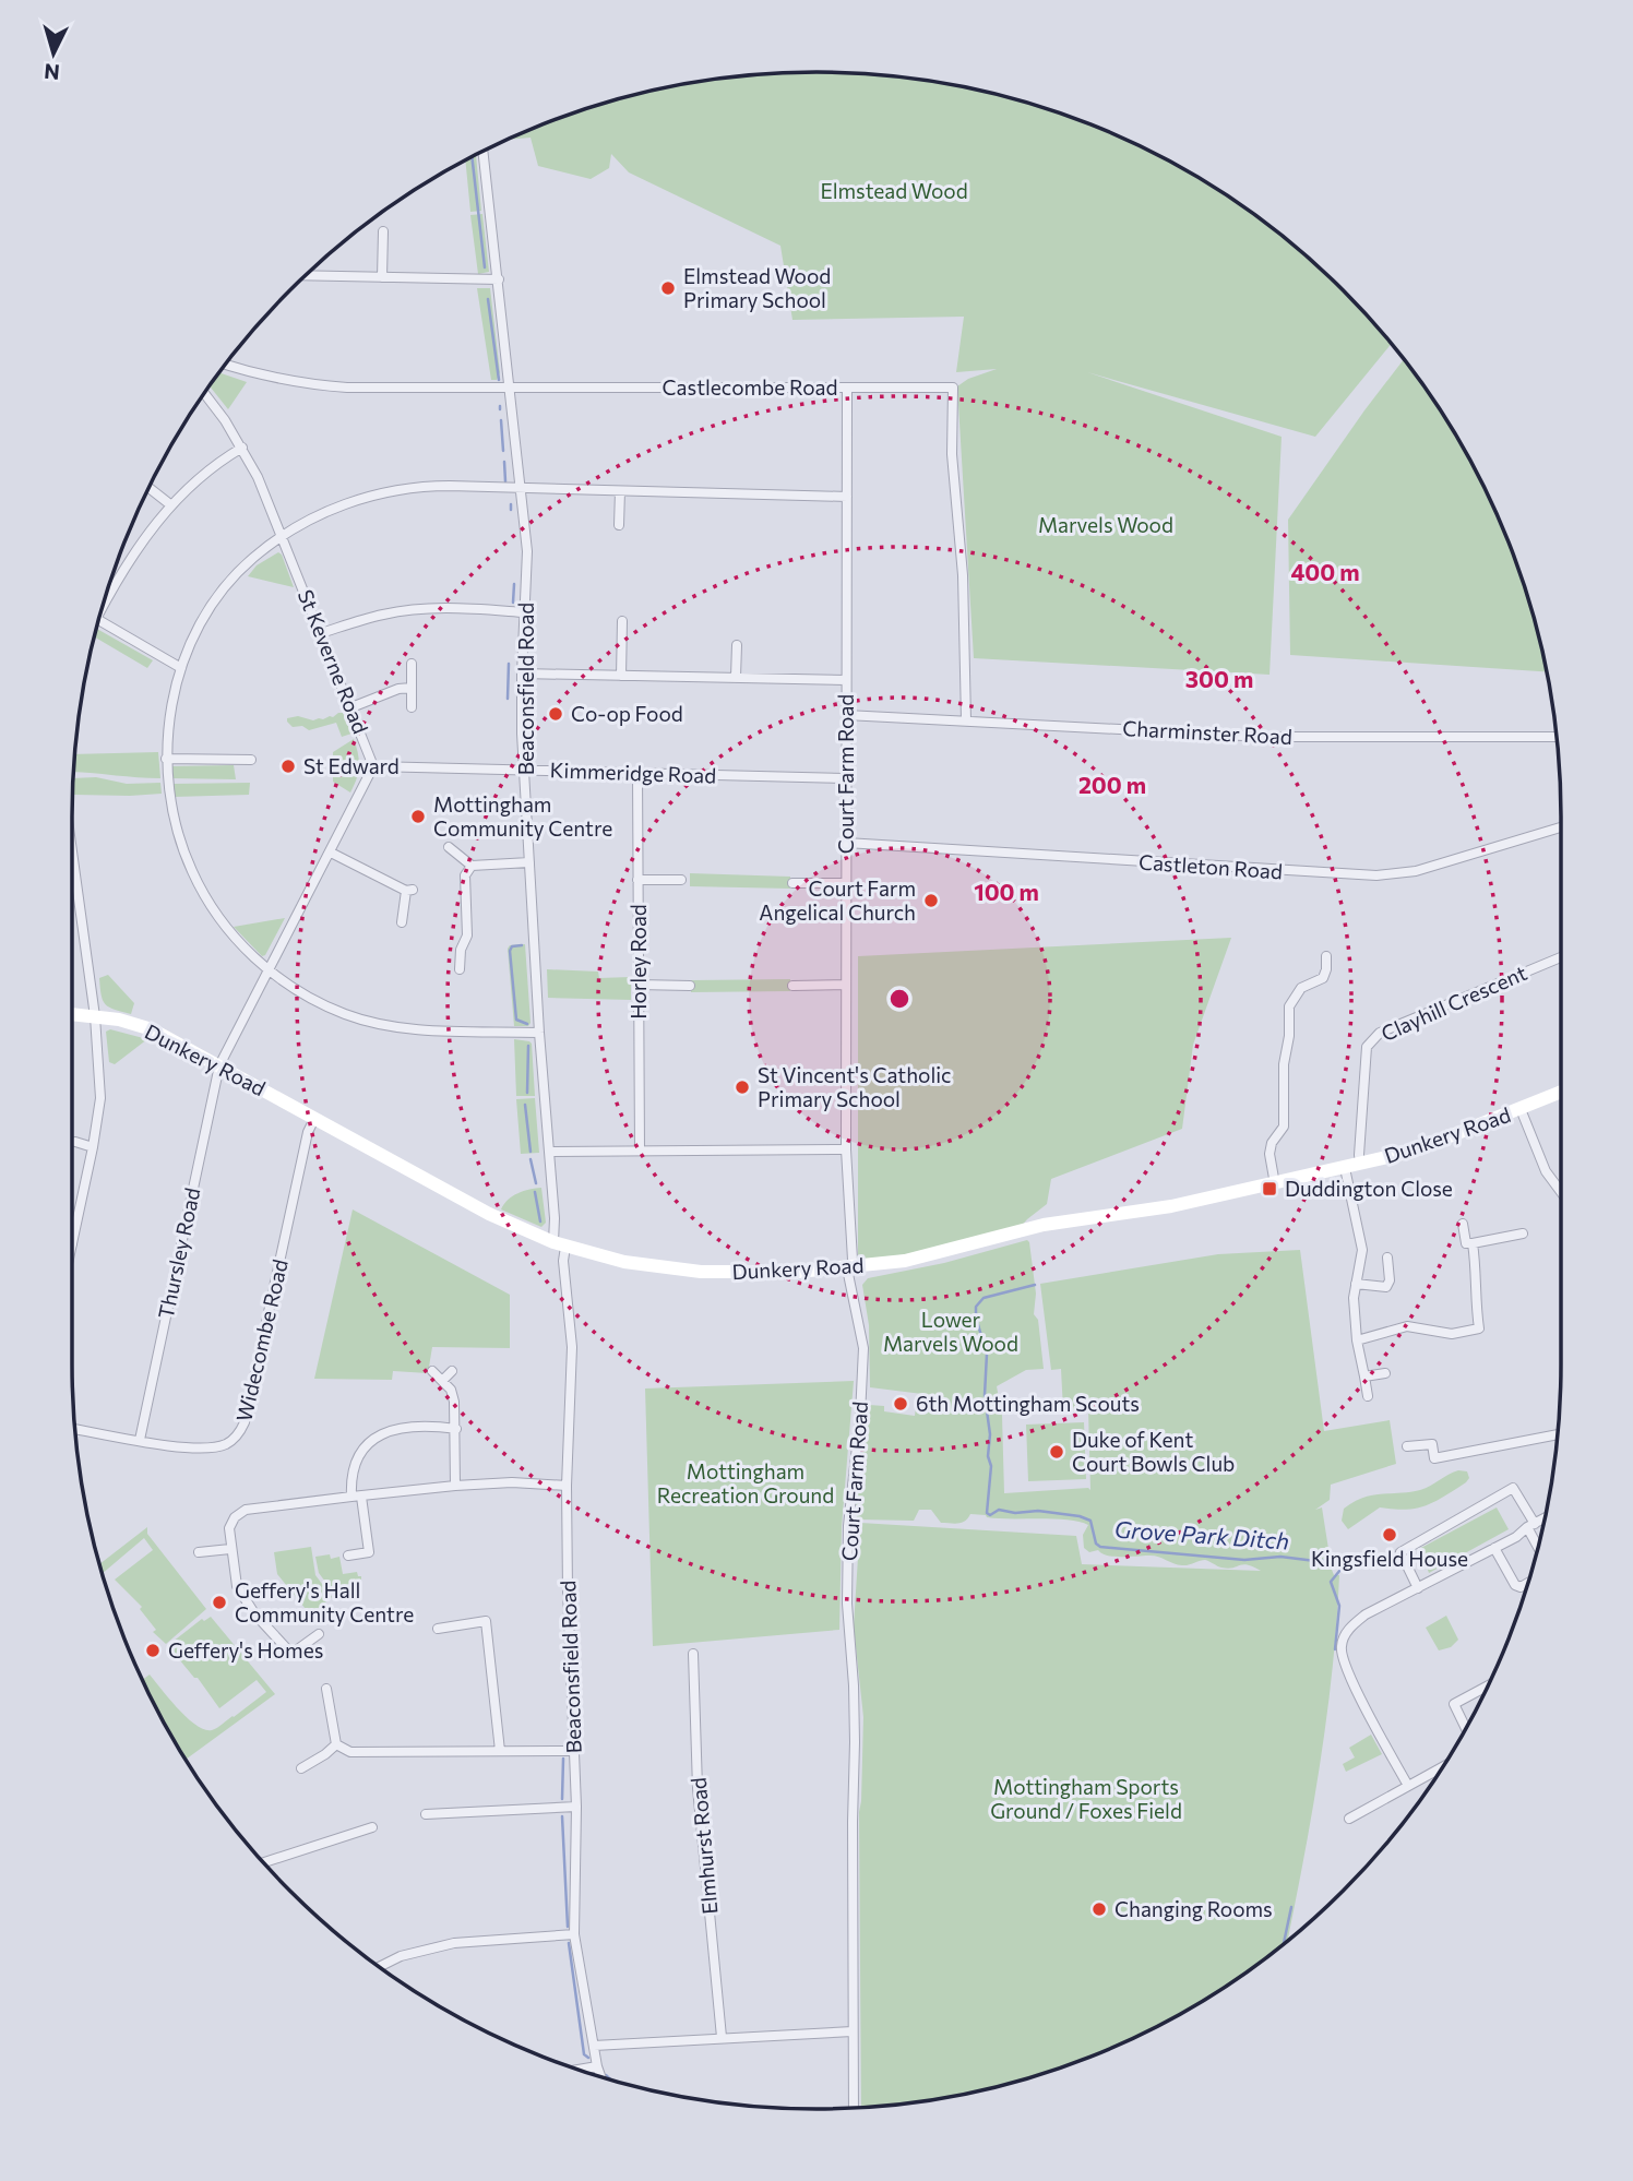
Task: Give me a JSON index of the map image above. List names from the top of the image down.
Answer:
{
  "streets": {
    "street": [
      "Castlecombe Road",
      "St Keverne Road",
      "Beaconsfield Road",
      "Charminster Road",
      "Kimmeridge Road",
      "Court Farm Road",
      "Castleton Road",
      "Horley Road",
      "Clayhill Crescent",
      "Dunkery Road",
      "Thursley Road",
      "Widecombe Road",
      "Elmhurst Road"
    ]
  },
  "crossings": [
    ["Castlecombe Road", "Beaconsfield Road"],
    ["Castlecombe Road", "Charminster Road"],
    ["Castlecombe Road", "Court Farm Road"],
    ["St Keverne Road", "Kimmeridge Road"],
    ["Beaconsfield Road", "Kimmeridge Road"],
    ["Beaconsfield Road", "Dunkery Road"],
    ["Charminster Road", "Court Farm Road"],
    ["Kimmeridge Road", "Court Farm Road"],
    ["Kimmeridge Road", "Horley Road"],
    ["Court Farm Road", "Castleton Road"],
    ["Court Farm Road", "Dunkery Road"],
    ["Clayhill Crescent", "Dunkery Road"],
    ["Dunkery Road", "Thursley Road"],
    ["Dunkery Road", "Widecombe Road"],
    ["Thursley Road", "Widecombe Road"]
  ],
  "water": ["Grove Park Ditch"],
  "parks": [
    "Elmstead Wood",
    "Marvels Wood",
    "Lower Marvels Wood",
    "Mottingham Recreation Ground",
    "Mottingham Sports Ground / Foxes Field"
  ],
  "places": {
    "other": [
      "Elmstead Wood Primary School",
      "Co-op Food",
      "St Edward",
      "Mottingham Community Centre",
      "Court Farm Angelical Church",
      "St Vincent's Catholic Primary School",
      "6th Mottingham Scouts",
      "Duke of Kent Court Bowls Club",
      "Kingsfield House",
      "Geffery's Hall Community Centre",
      "Geffery's Homes",
      "Changing Rooms"
    ],
    "transit": ["Duddington Close"]
  },
  "north": "bottom",
  "rings": [
    "400 m",
    "300 m",
    "200 m",
    "100 m"
  ]
}
